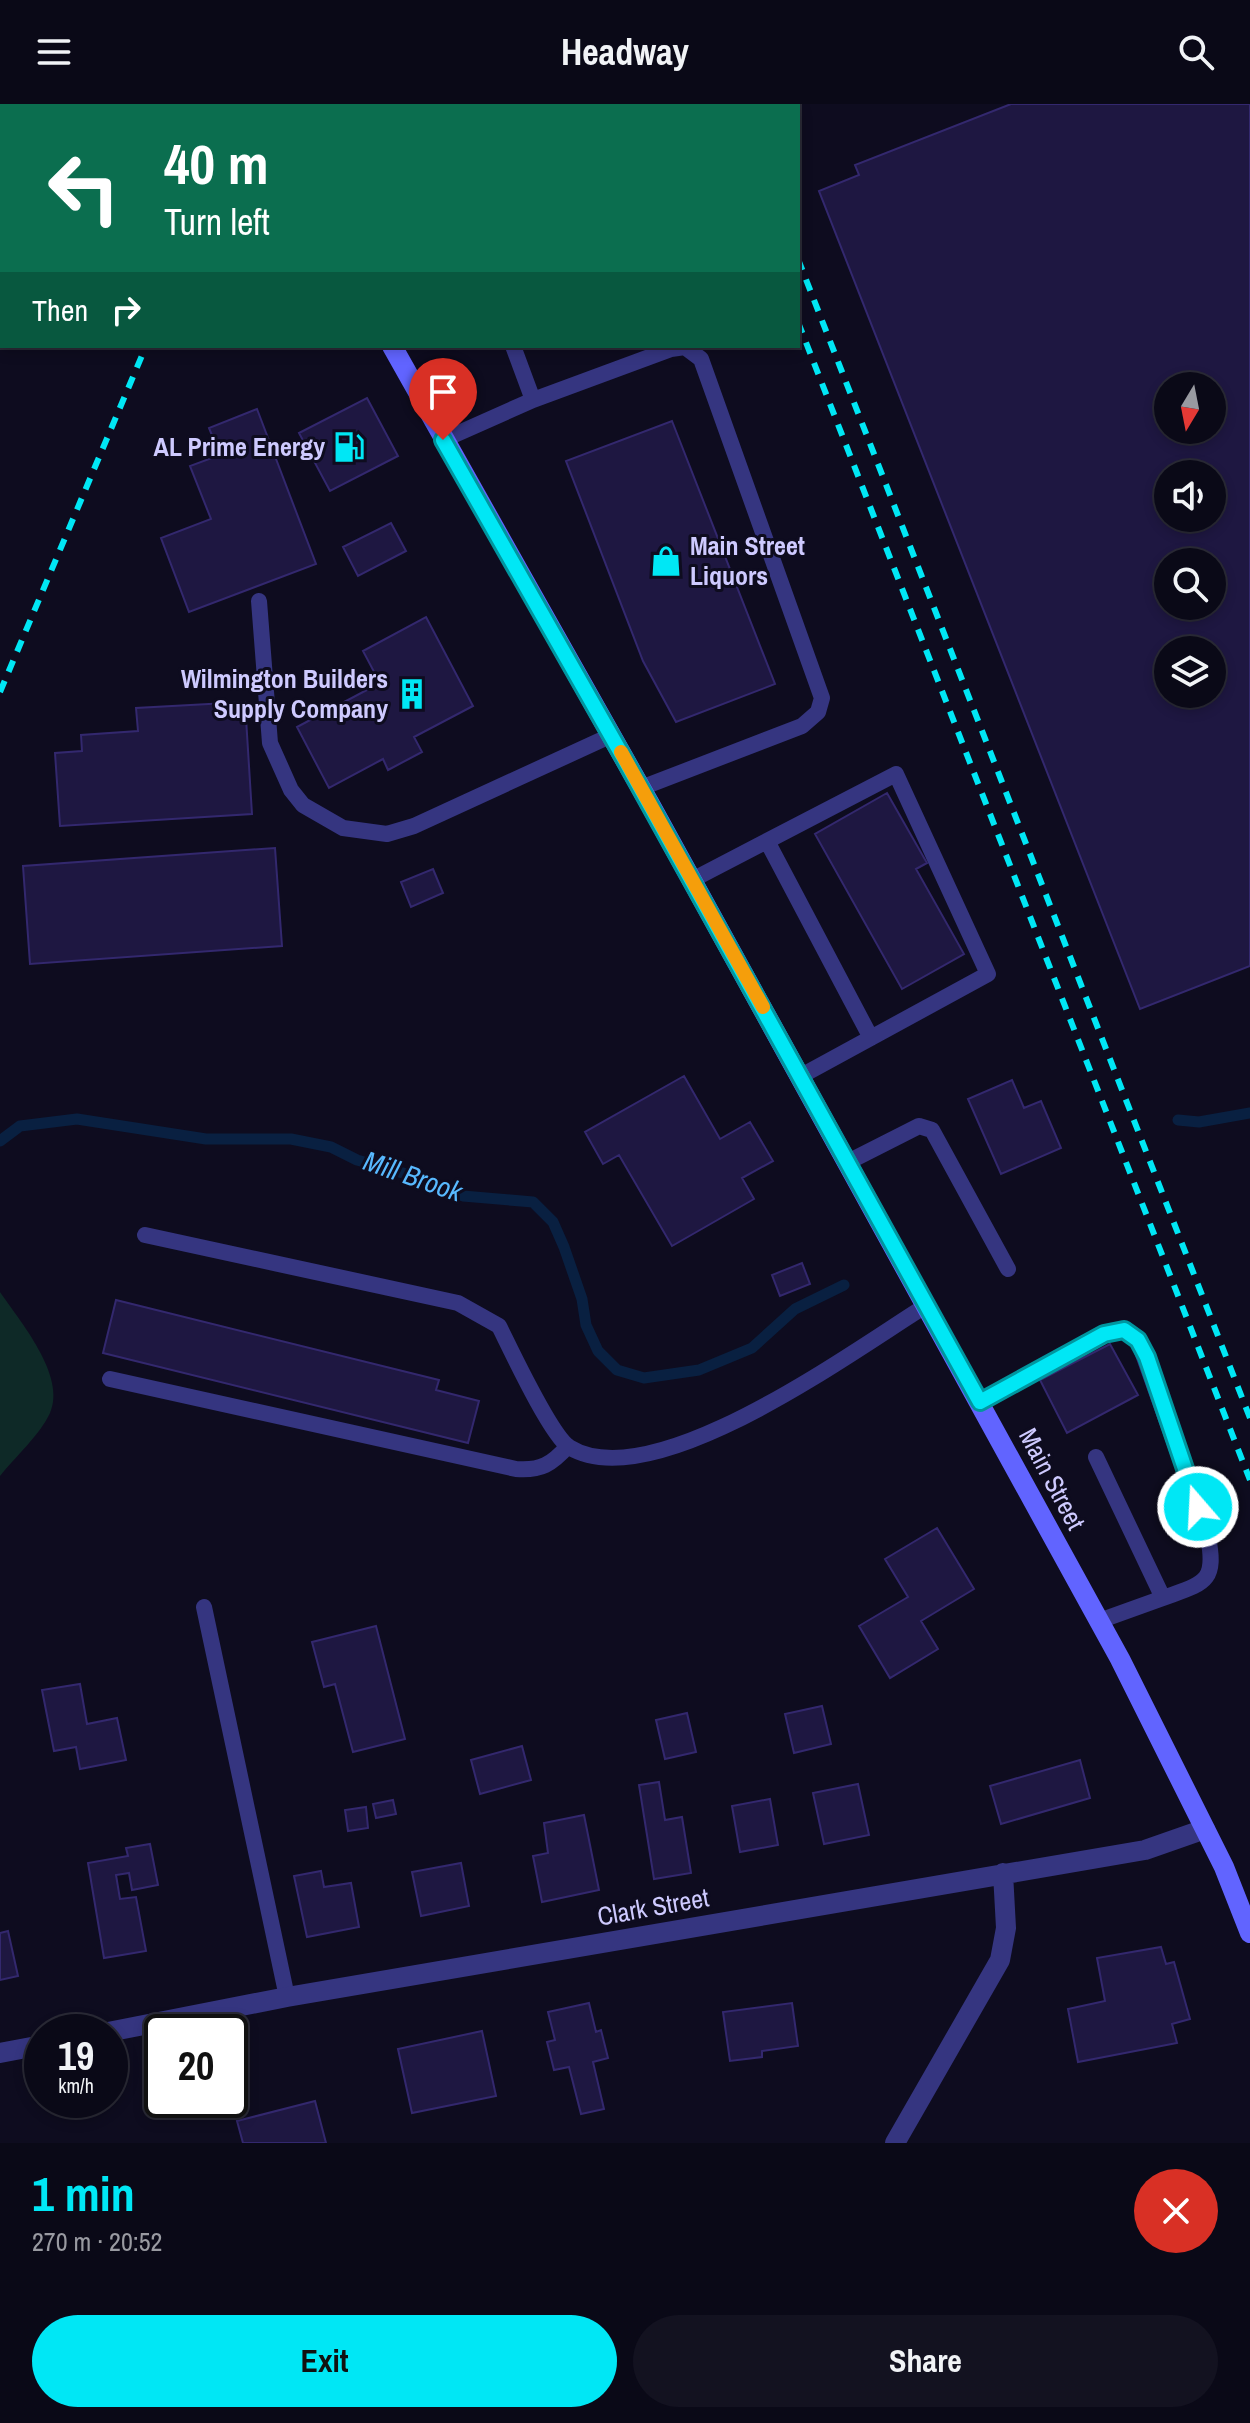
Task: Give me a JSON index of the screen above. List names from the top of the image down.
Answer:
{
  "streets": {
    "main road": ["Main Street"],
    "street": ["Clark Street"]
  },
  "crossings": [
    ["Main Street", "Clark Street"]
  ],
  "water": ["Mill Brook"],
  "places": {
    "fuel station": ["AL Prime Energy"],
    "shop": ["Main Street Liquors"],
    "building": ["Wilmington Builders Supply Company"]
  },
  "north": "bottom",
  "page": {
    "header": "Headway",
    "turn": ["40 m", "Turn left"],
    "then": "Then",
    "speed": "19 km/h",
    "limit": "20",
    "heading": ["1 min", "270 m · 20:52"],
    "buttons": ["Exit", "Share"]
  }
}
